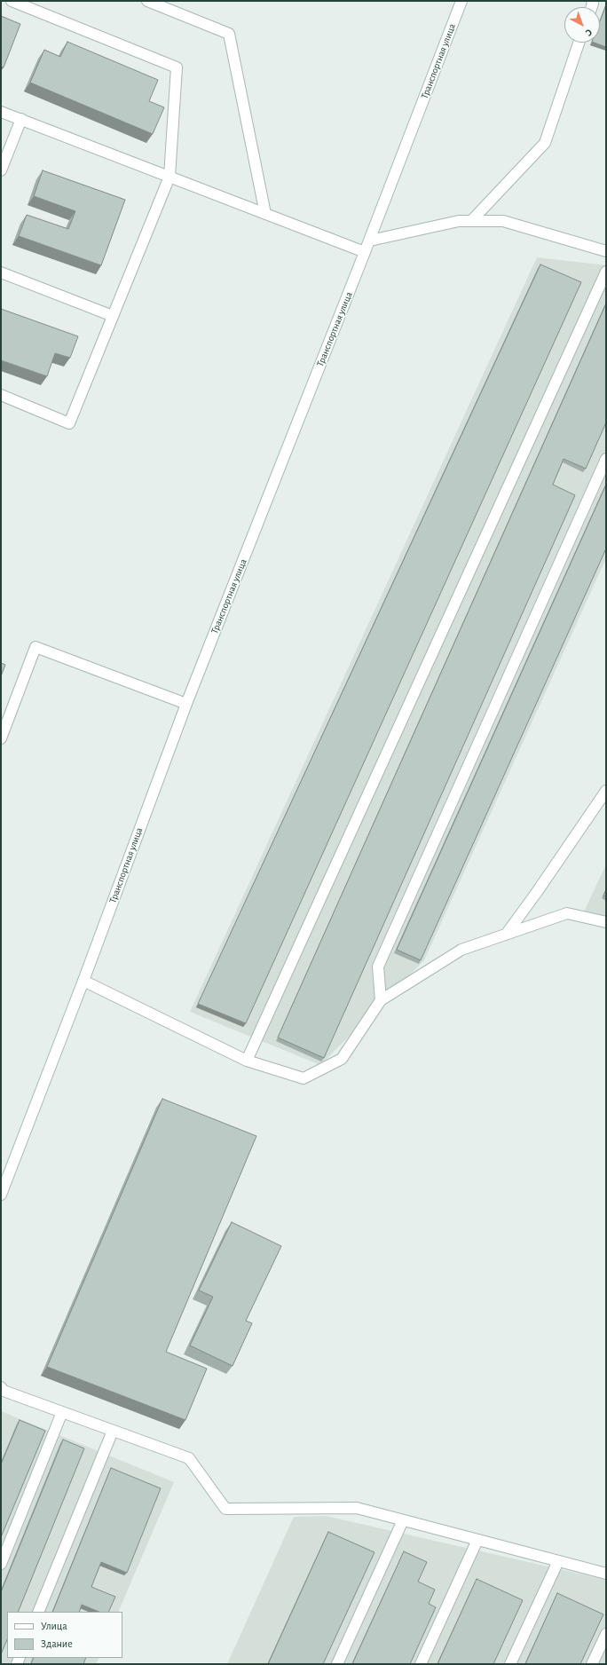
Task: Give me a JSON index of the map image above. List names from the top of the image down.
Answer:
{
  "streets": {
    "main road": ["Транспортная улица"]
  },
  "legend": ["Улица", "Здание"],
  "north": "bottom right"
}
